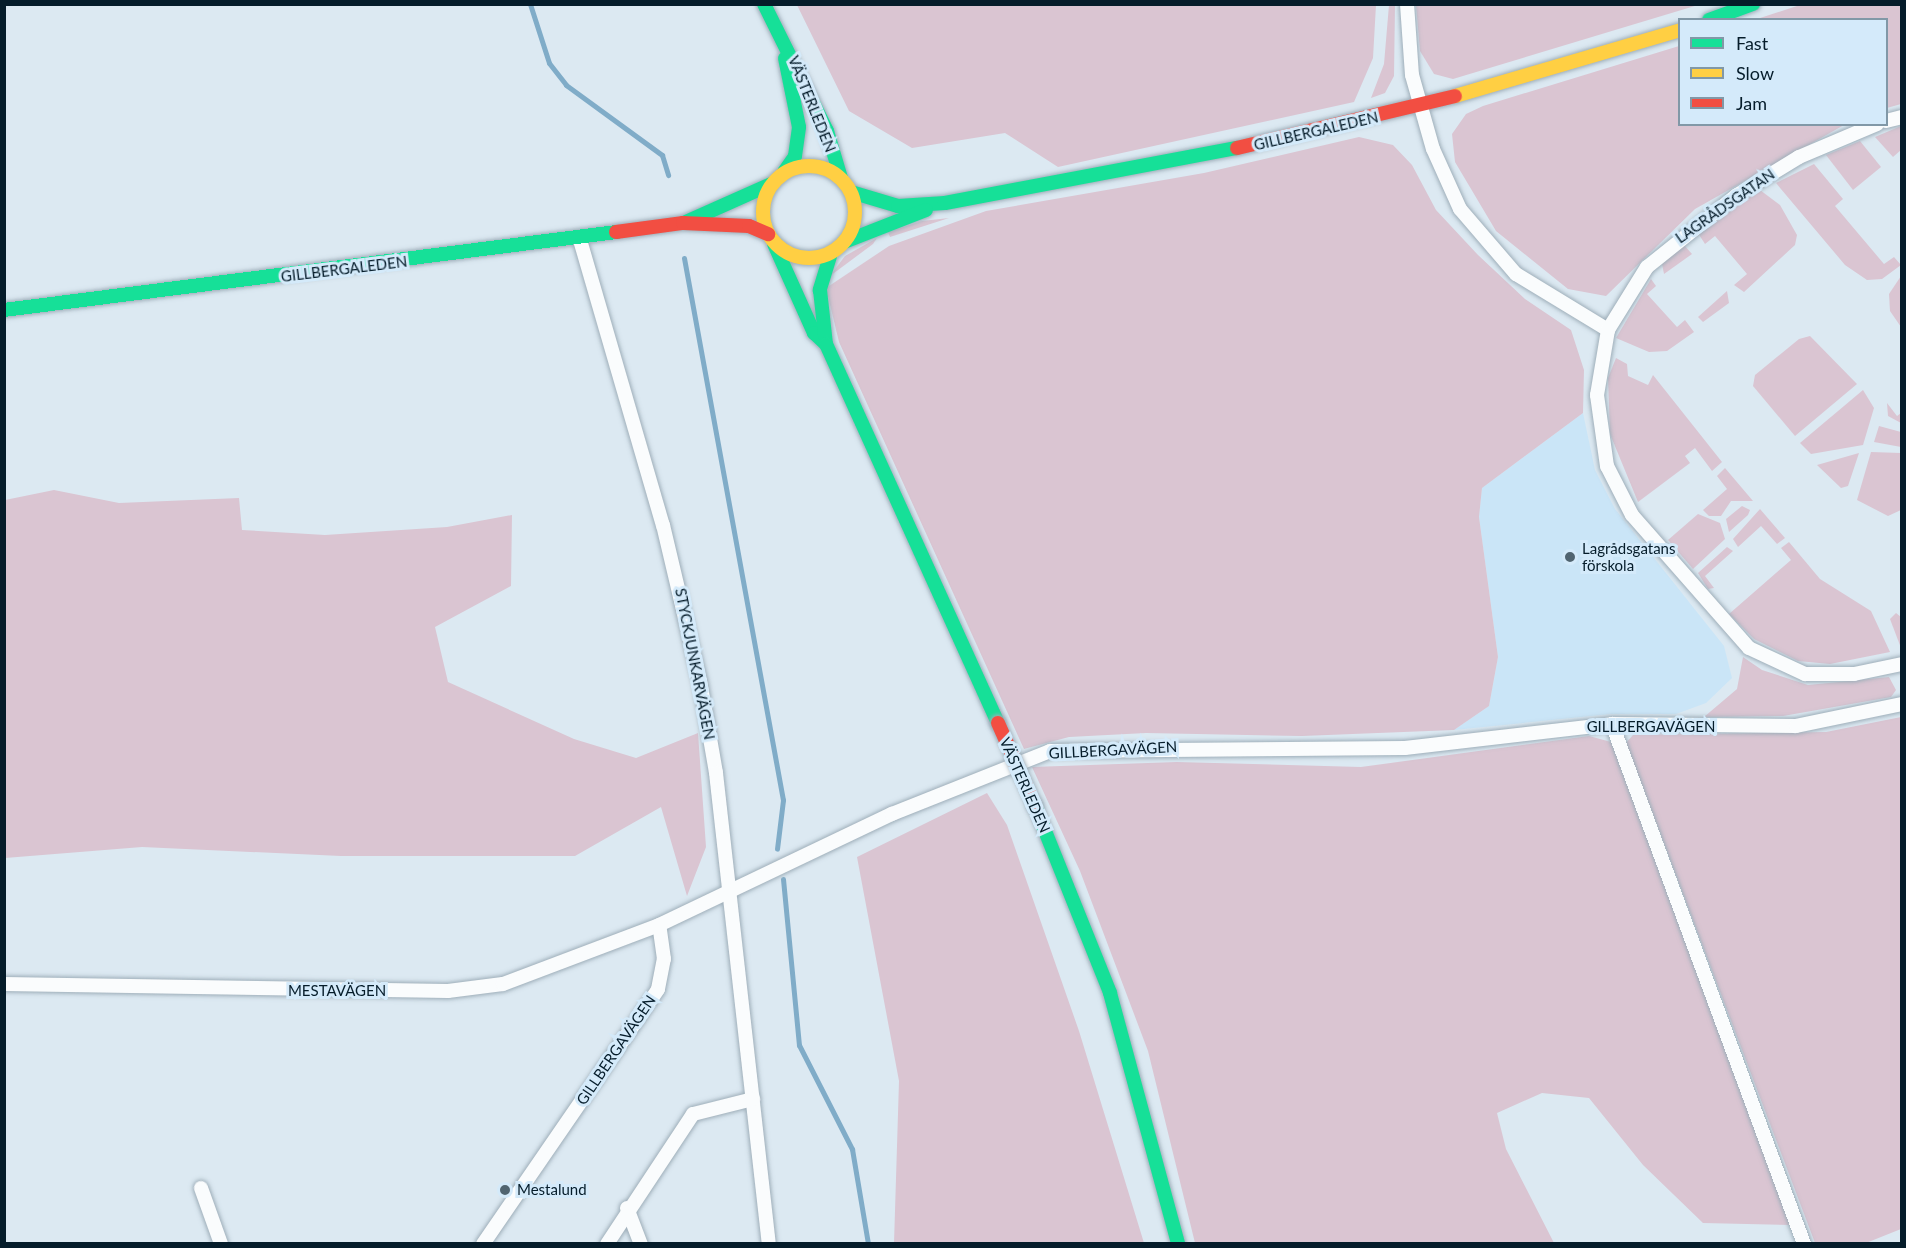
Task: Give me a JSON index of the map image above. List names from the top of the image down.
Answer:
{
  "streets": {
    "main road": ["VÄSTERLEDEN", "GILLBERGALEDEN"],
    "street": [
      "LAGRÅDSGATAN",
      "STYCKJUNKARVÄGEN",
      "GILLBERGAVÄGEN",
      "MESTAVÄGEN"
    ]
  },
  "crossings": [
    ["VÄSTERLEDEN", "GILLBERGALEDEN"],
    ["GILLBERGALEDEN", "STYCKJUNKARVÄGEN"],
    ["STYCKJUNKARVÄGEN", "GILLBERGAVÄGEN"],
    ["GILLBERGAVÄGEN", "MESTAVÄGEN"]
  ],
  "places": ["Lagrådsgatans förskola", "Mestalund"],
  "legend": ["Fast", "Slow", "Jam"]
}
